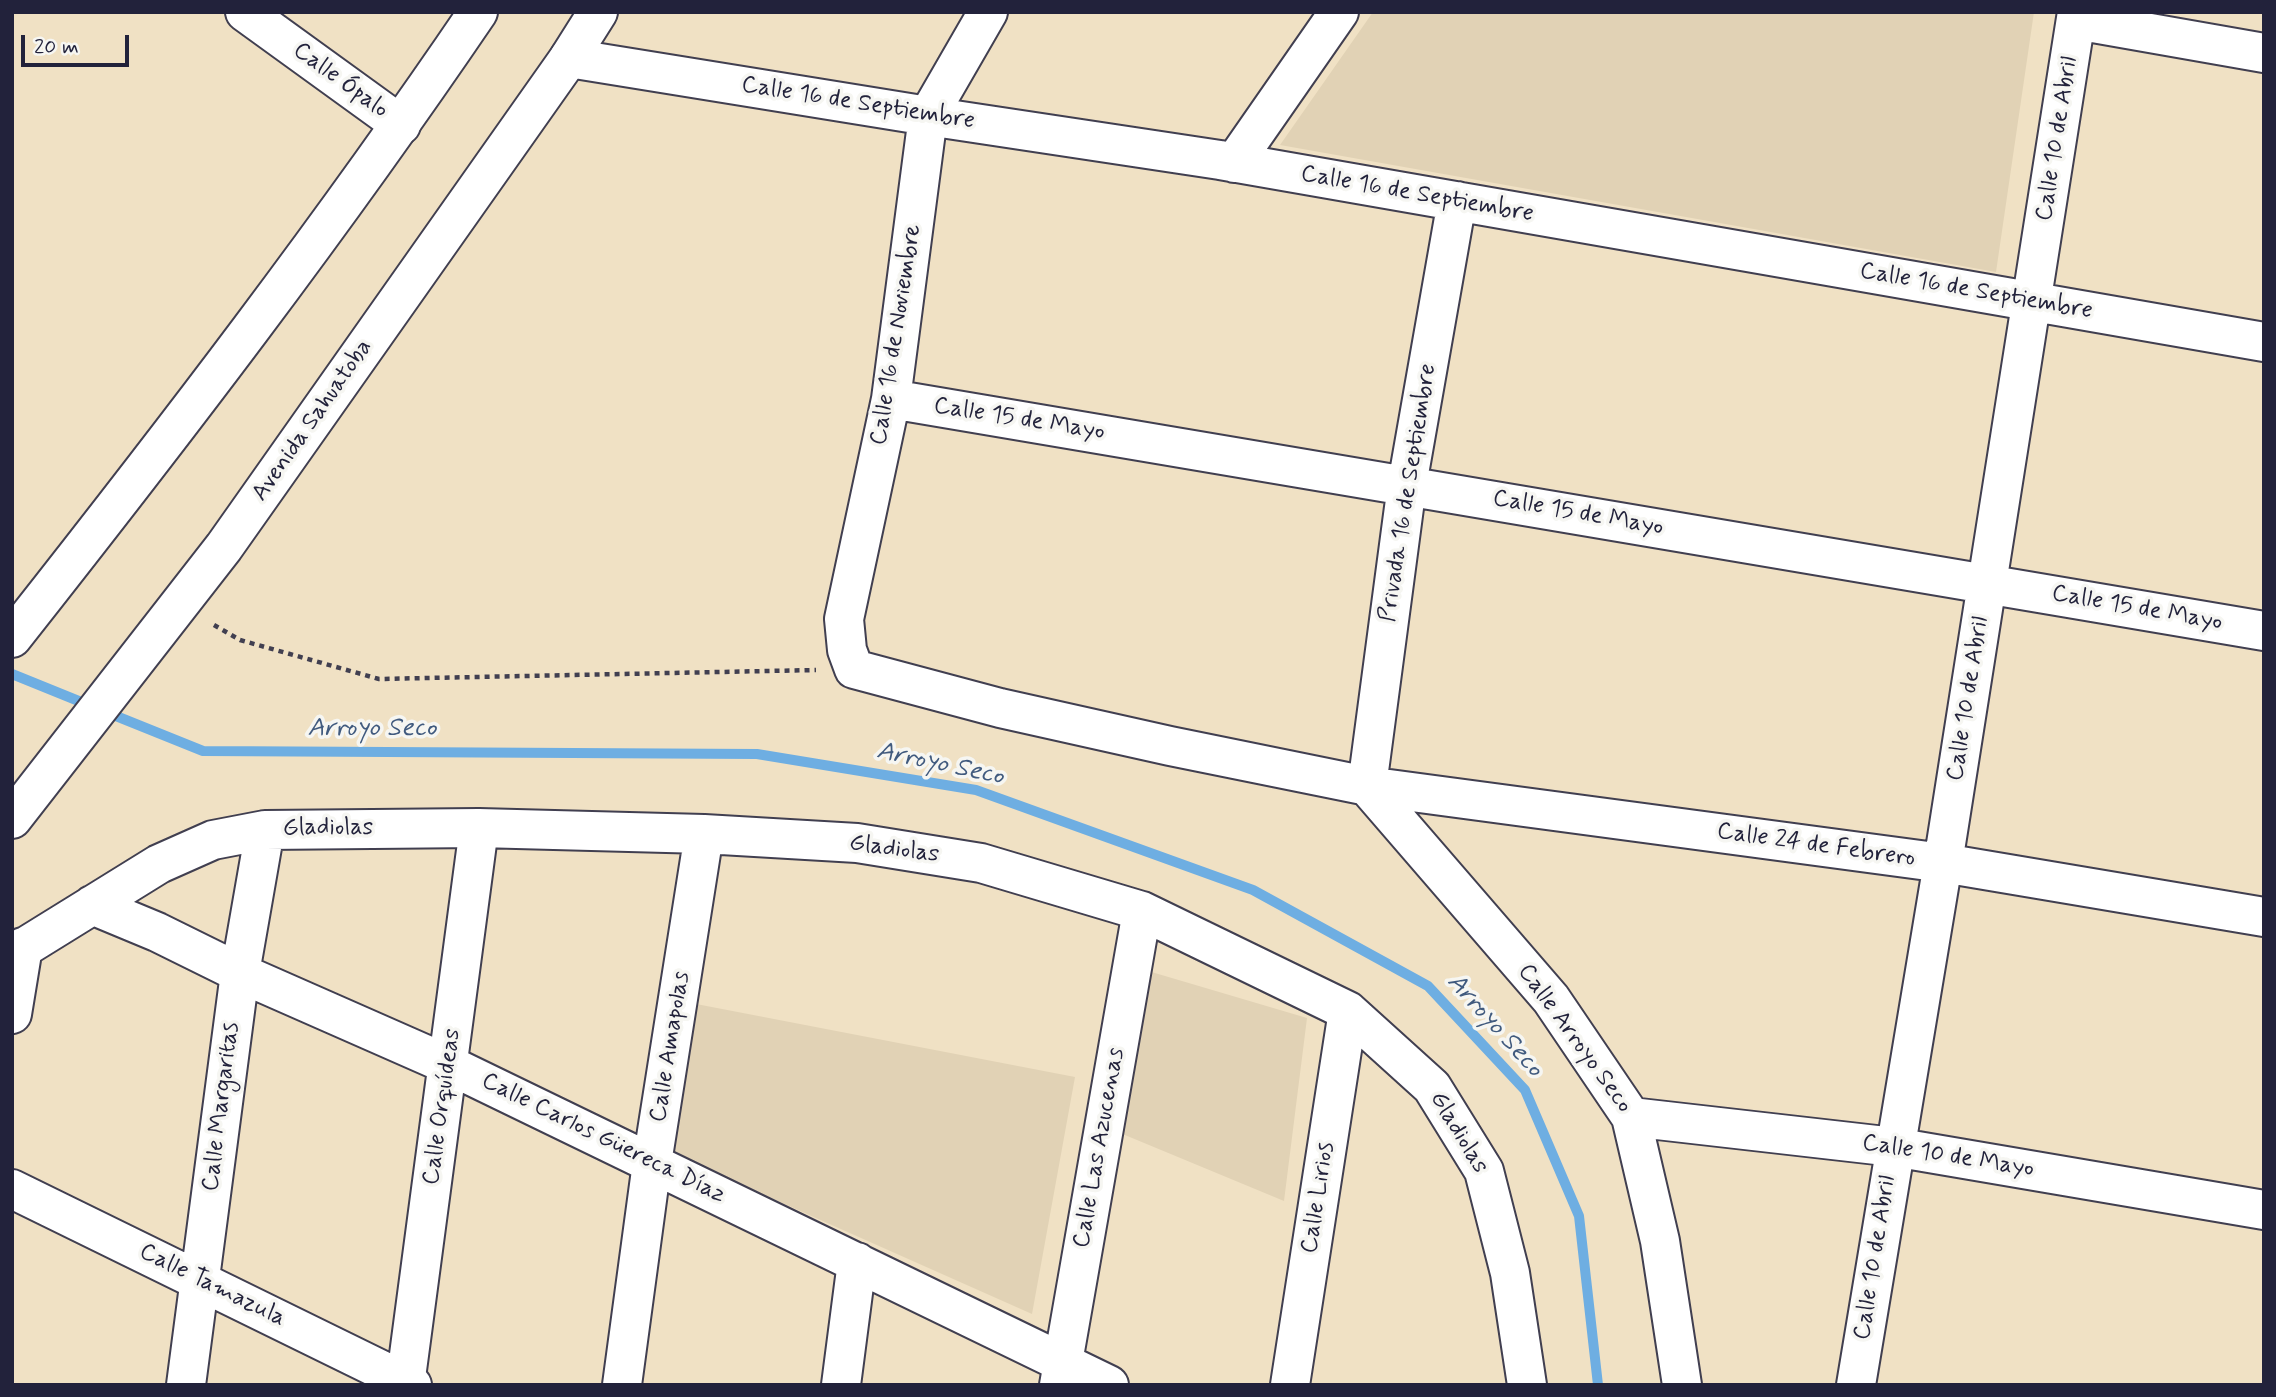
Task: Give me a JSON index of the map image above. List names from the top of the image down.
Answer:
{
  "streets": {
    "street": [
      "Calle Ópalo",
      "Calle 16 de Septiembre",
      "Calle 10 de Abril",
      "Calle 16 de Noviembre",
      "Calle 15 de Mayo",
      "Avenida Sahuatoba",
      "Privada 16 de Septiembre",
      "Gladiolas",
      "Calle 24 de Febrero",
      "Calle Arroyo Seco",
      "Calle Amapolas",
      "Calle Margaritas",
      "Calle Orquídeas",
      "Calle Carlos Güereca Díaz",
      "Calle Las Azucenas",
      "Calle 10 de Mayo",
      "Calle Lirios",
      "Calle Tamazula"
    ]
  },
  "crossings": [
    ["Calle 16 de Septiembre", "Calle 10 de Abril"],
    ["Calle 16 de Septiembre", "Calle 16 de Noviembre"],
    ["Calle 16 de Septiembre", "Avenida Sahuatoba"],
    ["Calle 16 de Septiembre", "Privada 16 de Septiembre"],
    ["Calle 10 de Abril", "Calle 15 de Mayo"],
    ["Calle 10 de Abril", "Calle 24 de Febrero"],
    ["Calle 10 de Abril", "Calle 10 de Mayo"],
    ["Calle 16 de Noviembre", "Calle 15 de Mayo"],
    ["Calle 15 de Mayo", "Privada 16 de Septiembre"],
    ["Privada 16 de Septiembre", "Calle 24 de Febrero"],
    ["Privada 16 de Septiembre", "Calle Arroyo Seco"],
    ["Gladiolas", "Calle Amapolas"],
    ["Gladiolas", "Calle Margaritas"],
    ["Gladiolas", "Calle Orquídeas"],
    ["Gladiolas", "Calle Carlos Güereca Díaz"],
    ["Gladiolas", "Calle Las Azucenas"],
    ["Gladiolas", "Calle Lirios"],
    ["Calle 24 de Febrero", "Calle Arroyo Seco"],
    ["Calle Arroyo Seco", "Calle 10 de Mayo"],
    ["Calle Amapolas", "Calle Carlos Güereca Díaz"],
    ["Calle Margaritas", "Calle Carlos Güereca Díaz"],
    ["Calle Margaritas", "Calle Tamazula"],
    ["Calle Orquídeas", "Calle Carlos Güereca Díaz"],
    ["Calle Orquídeas", "Calle Tamazula"],
    ["Calle Carlos Güereca Díaz", "Calle Las Azucenas"]
  ],
  "water": ["Arroyo Seco"],
  "scale_bar": "20 m"
}
